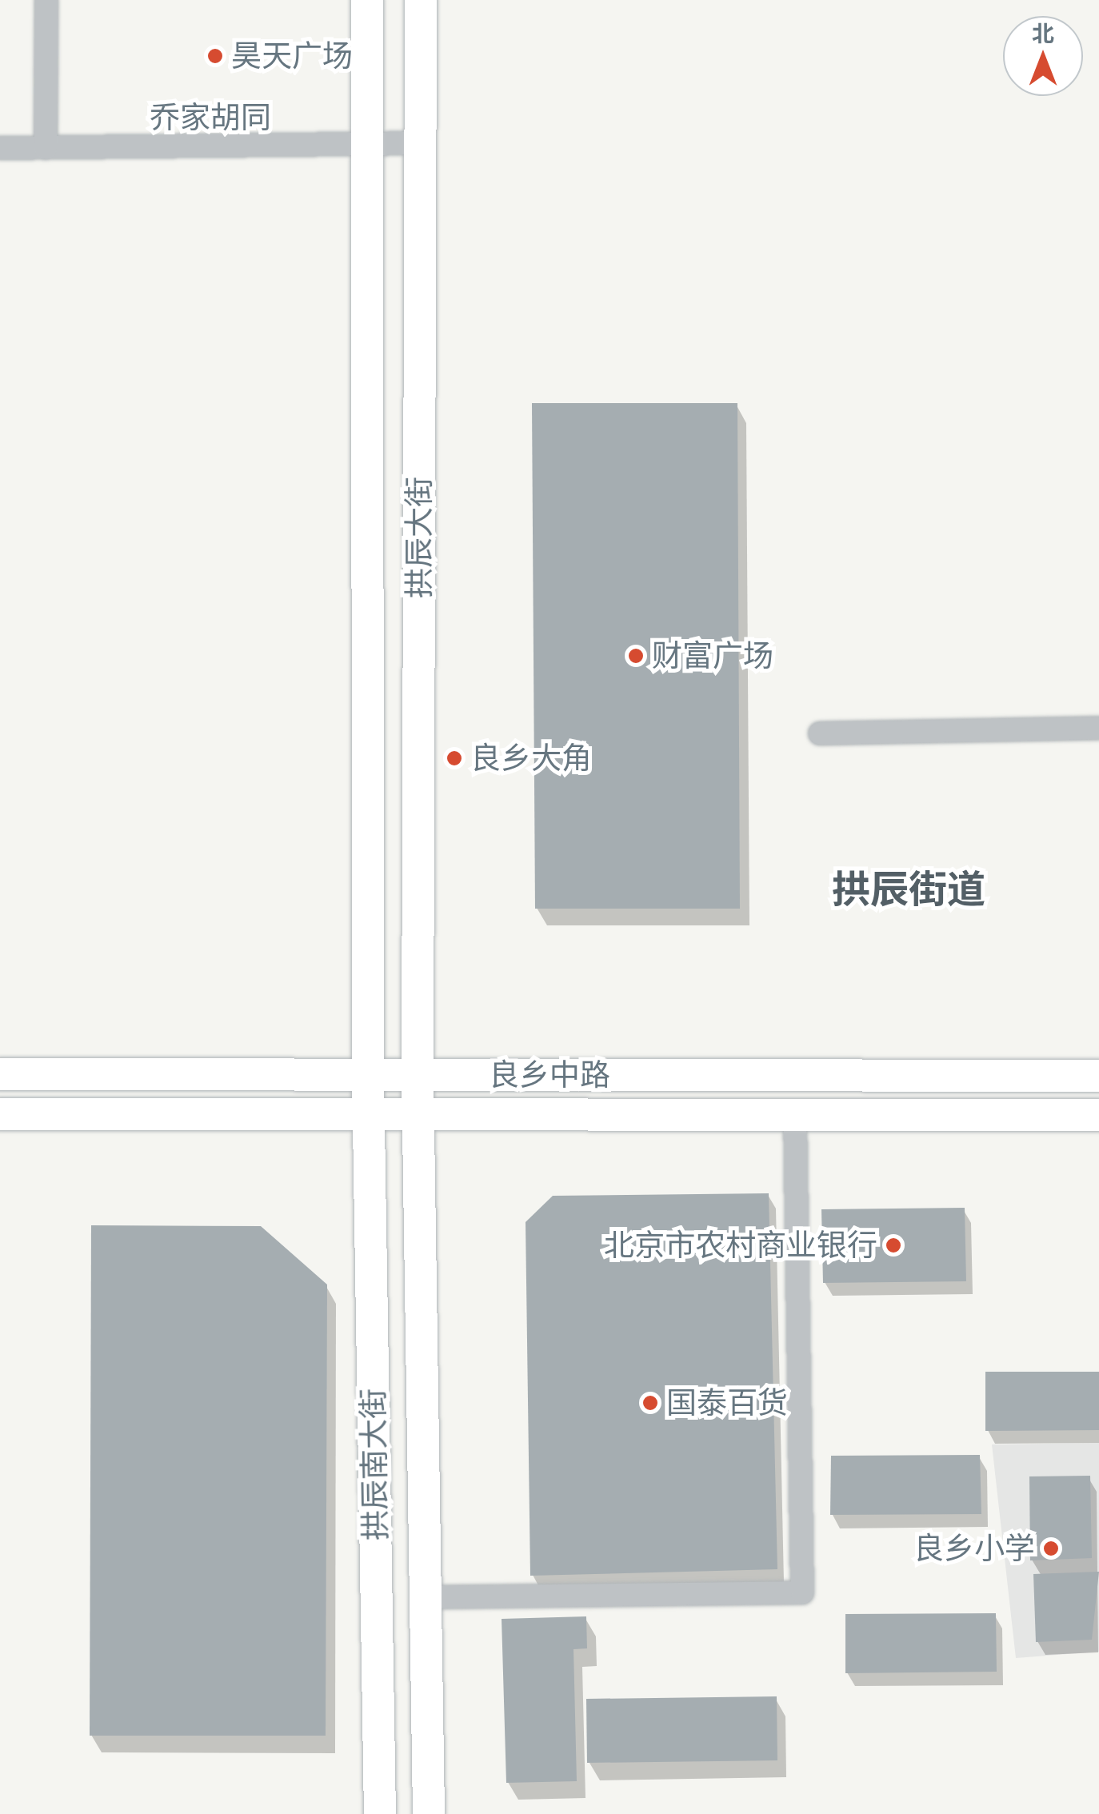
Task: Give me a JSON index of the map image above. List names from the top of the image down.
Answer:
{
  "streets": {
    "street": [
      "乔家胡同",
      "拱辰大街",
      "良乡中路",
      "拱辰南大街"
    ]
  },
  "crossings": [
    ["乔家胡同", "拱辰大街"],
    ["拱辰大街", "良乡中路"],
    ["拱辰大街", "拱辰南大街"],
    ["良乡中路", "拱辰南大街"]
  ],
  "districts": ["拱辰街道"],
  "places": [
    "昊天广场",
    "财富广场",
    "良乡大角",
    "北京市农村商业银行",
    "国泰百货",
    "良乡小学"
  ],
  "north": "top"
}
